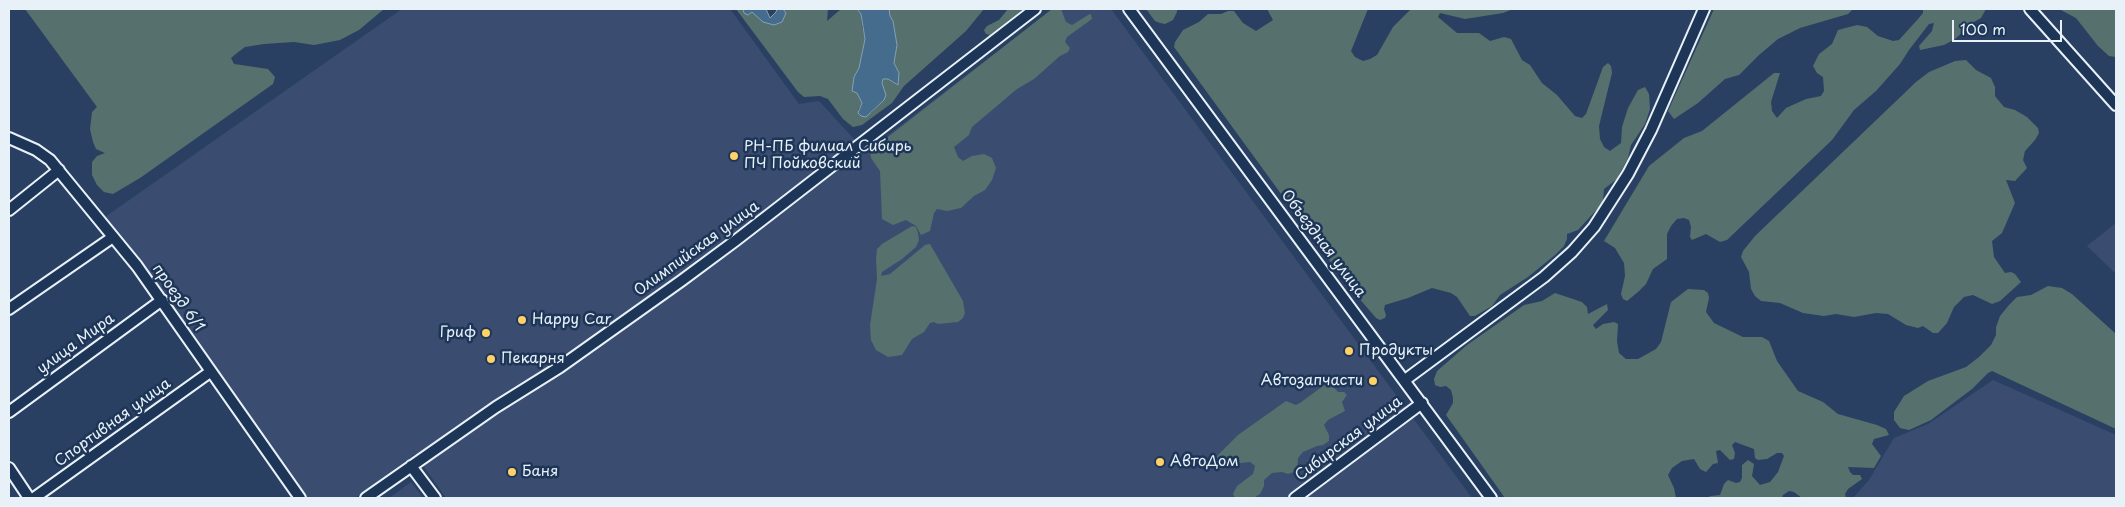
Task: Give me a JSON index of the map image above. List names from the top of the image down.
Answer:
{
  "streets": {
    "street": [
      "Объездная улица",
      "Олимпийская улица",
      "проезд 6/1",
      "улица Мира",
      "Спортивная улица",
      "Сибирская улица"
    ]
  },
  "crossings": [
    ["Объездная улица", "Сибирская улица"],
    ["проезд 6/1", "улица Мира"],
    ["проезд 6/1", "Спортивная улица"]
  ],
  "places": [
    "РН-ПБ филиал Сибирь ПЧ Пойковский",
    "Happy Car",
    "Гриф",
    "Продукты",
    "Пекарня",
    "Автозапчасти",
    "АвтоДом",
    "Баня"
  ],
  "scale_bar": "100 m"
}
